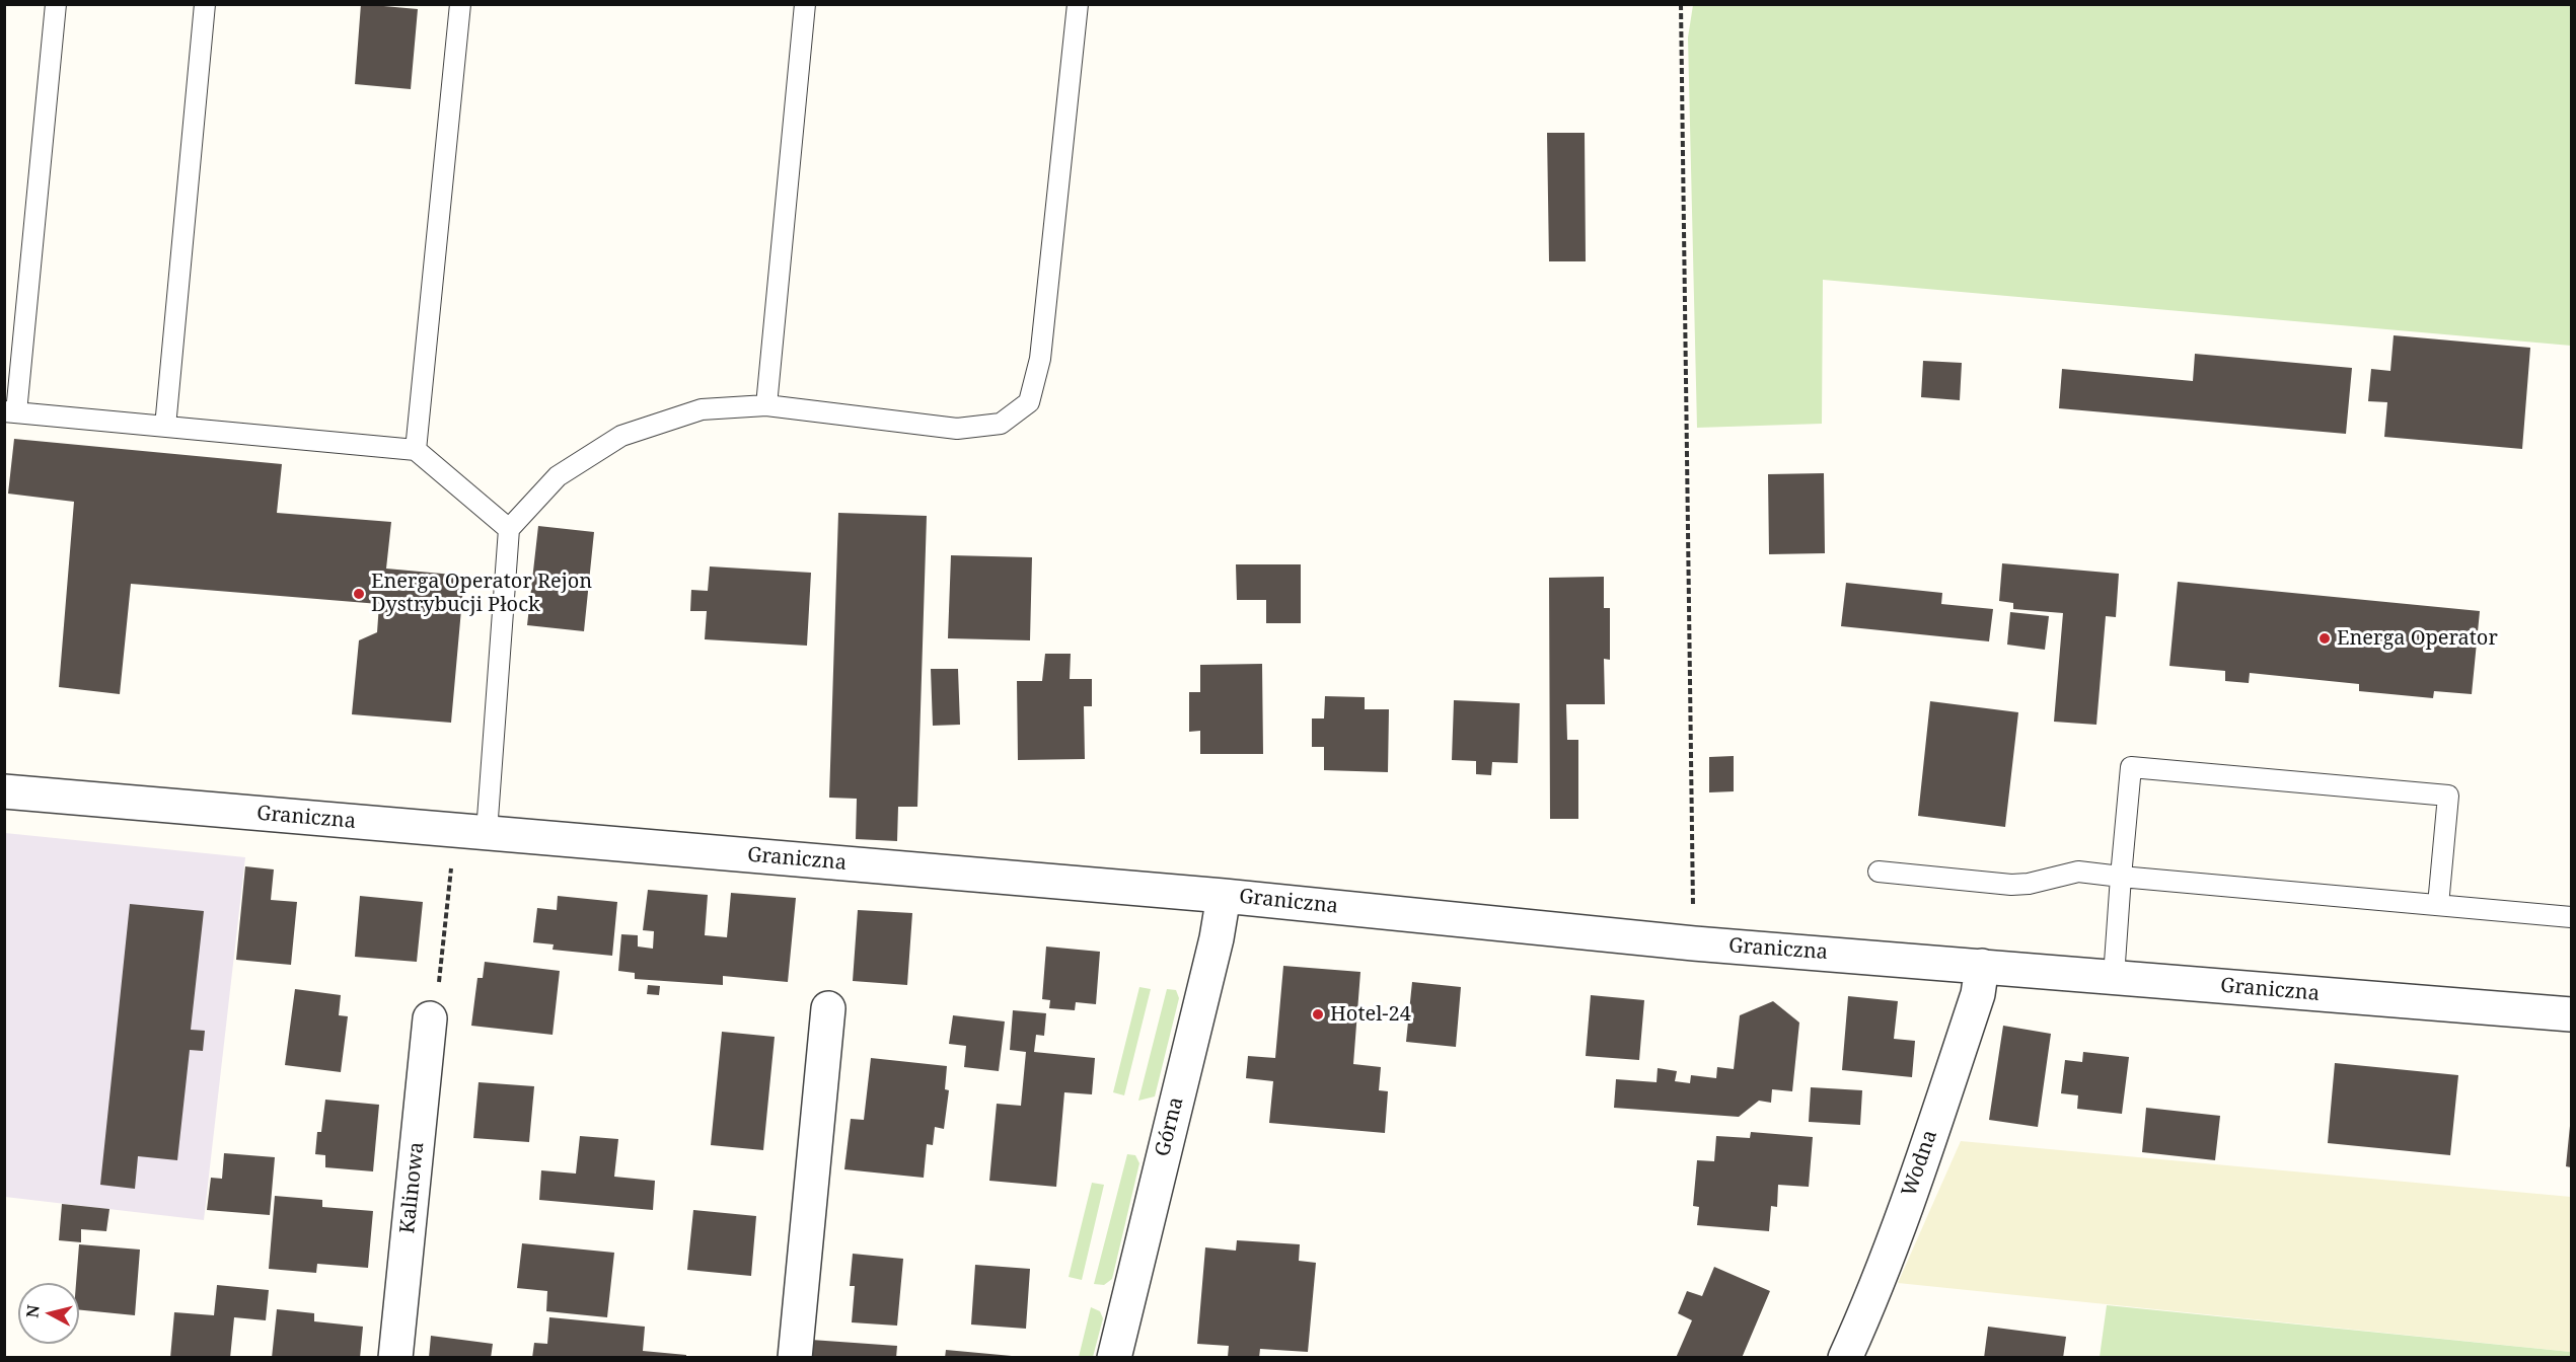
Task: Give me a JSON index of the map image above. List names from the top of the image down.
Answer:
{
  "streets": {
    "street": [
      "Graniczna",
      "Górna",
      "Wodna",
      "Kalinowa"
    ]
  },
  "crossings": [
    ["Graniczna", "Górna"],
    ["Graniczna", "Wodna"]
  ],
  "places": ["Energa Operator Rejon Dystrybucji Płock", "Energa Operator", "Hotel-24"],
  "north": "left"
}
